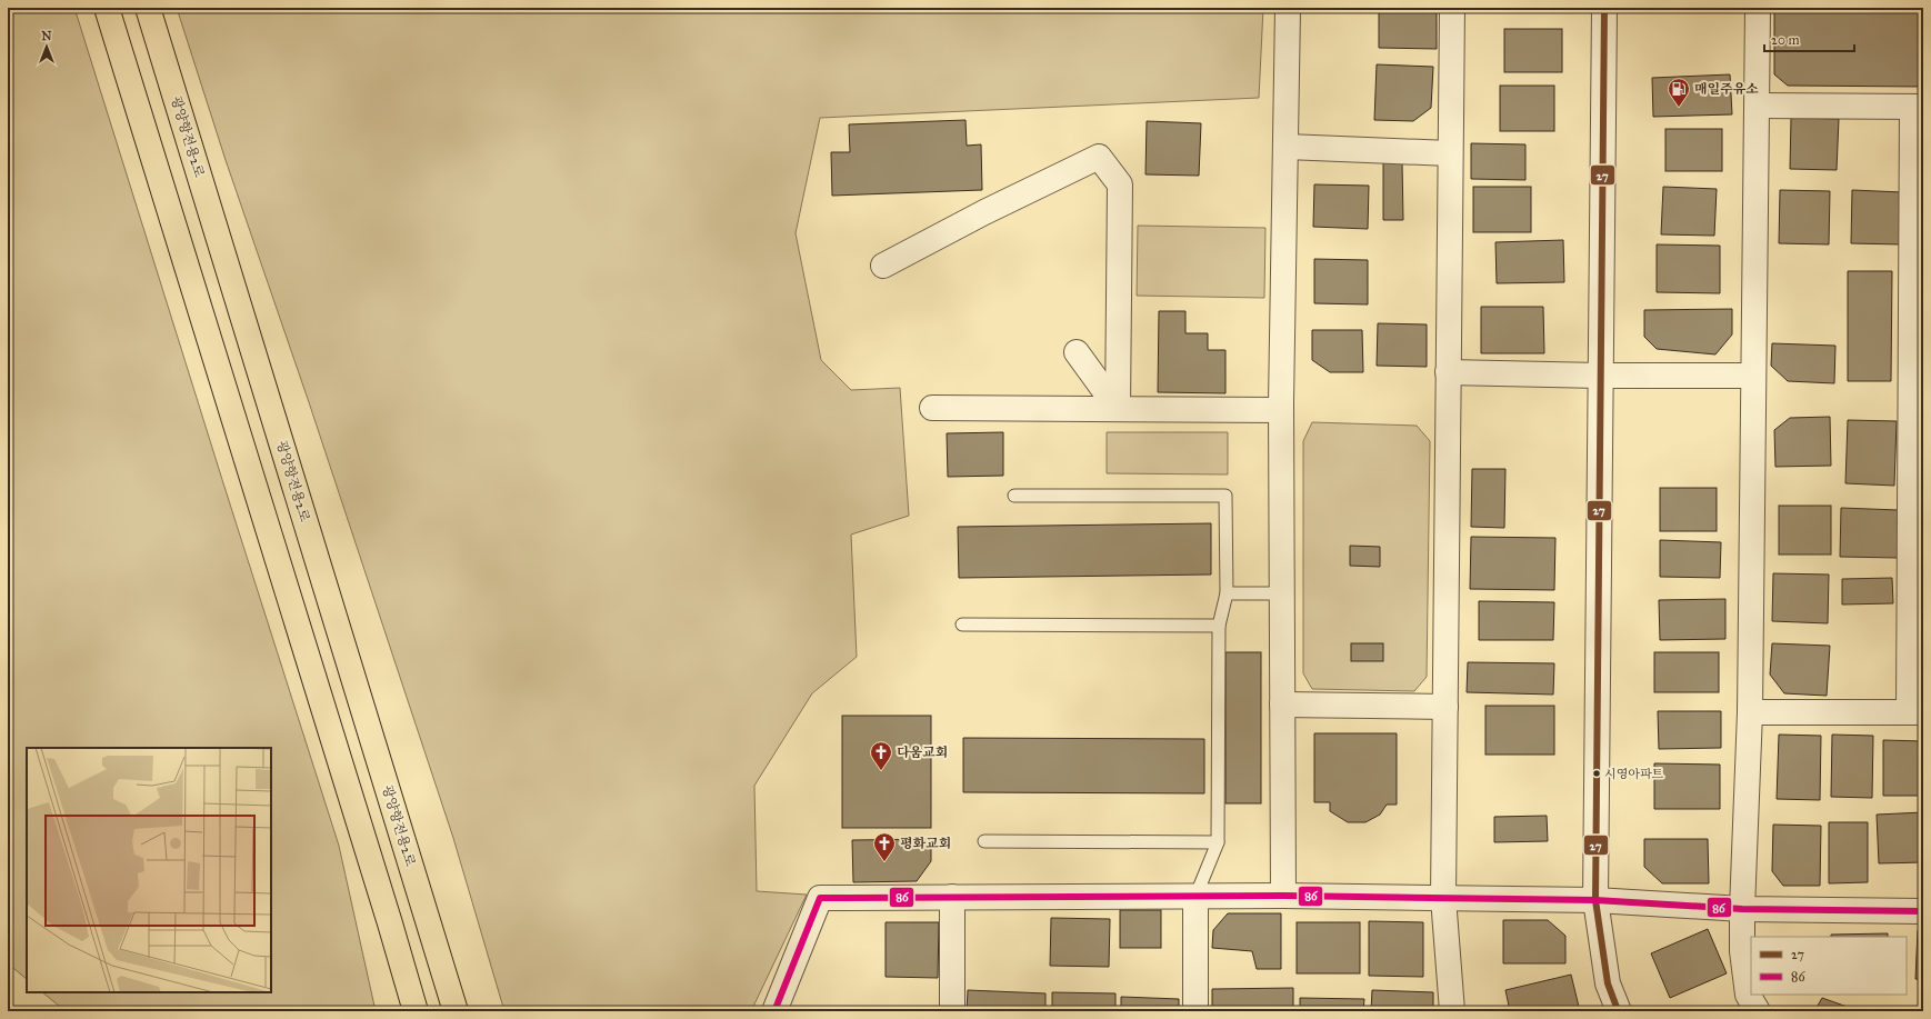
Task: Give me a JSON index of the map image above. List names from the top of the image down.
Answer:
{
  "streets": {
    "highway": ["광양항전용2로"]
  },
  "places": {
    "fuel station": ["매일주유소"],
    "church": ["다움교회", "평화교회"],
    "other": ["시영아파트"]
  },
  "lines": ["transit line 27", "transit line 86"],
  "legend": ["27", "86"],
  "scale_bar": "20 m",
  "north": "top"
}
